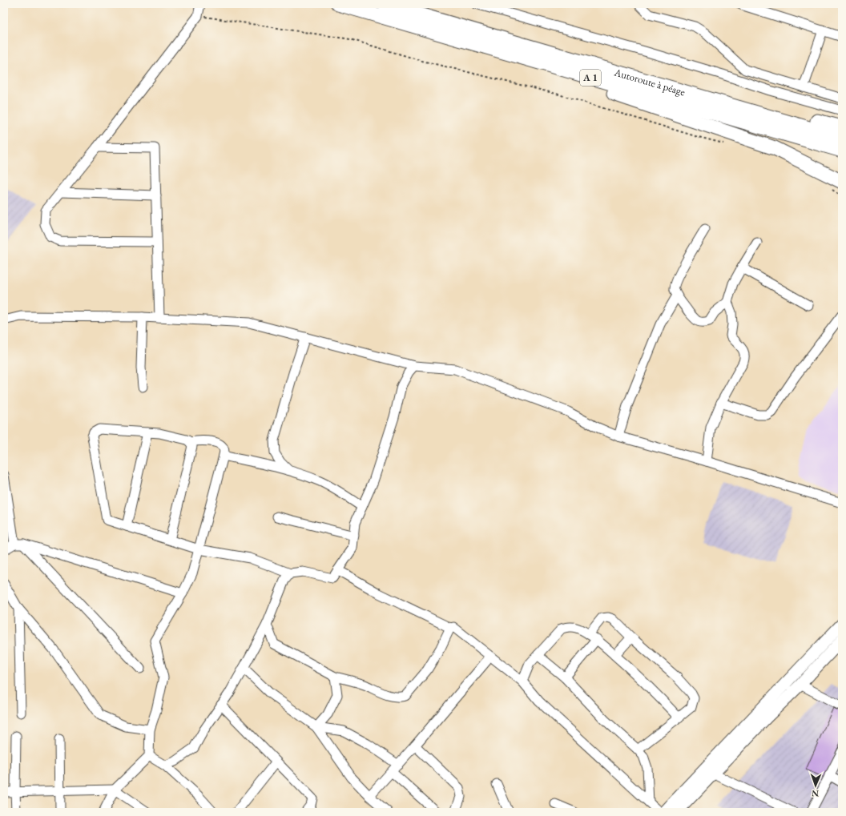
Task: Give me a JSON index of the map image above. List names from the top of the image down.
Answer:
{
  "streets": {
    "highway": ["A 1", "Autoroute à péage"]
  },
  "north": "bottom"
}
